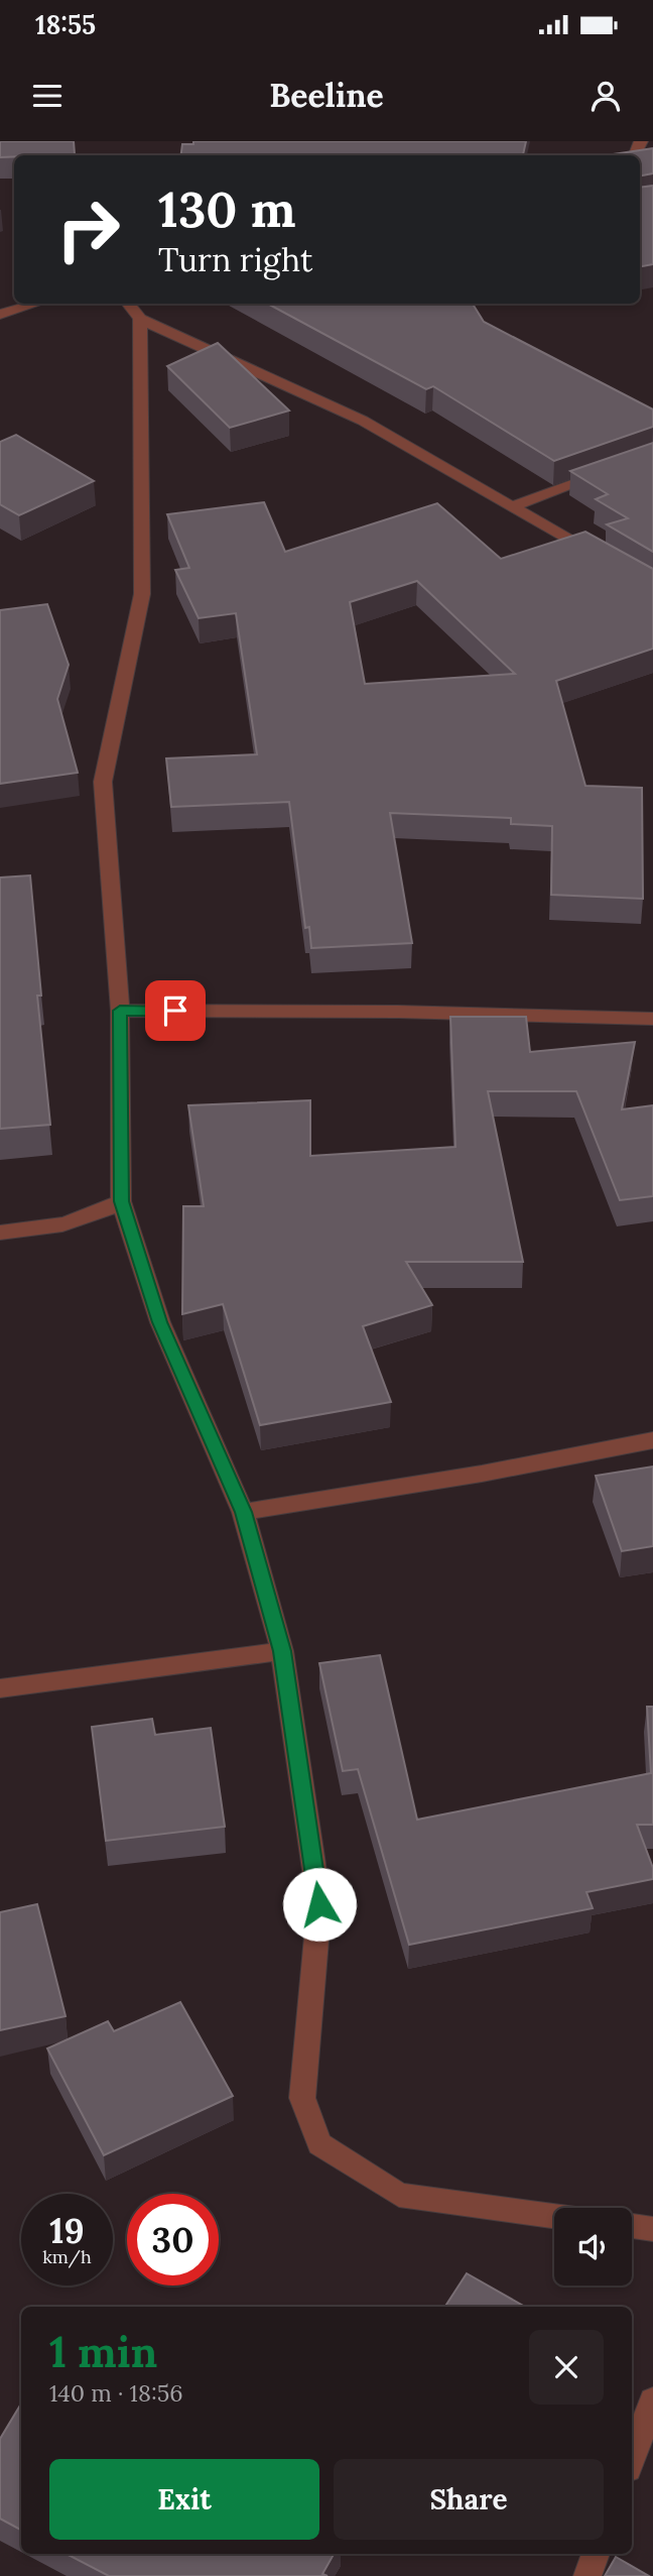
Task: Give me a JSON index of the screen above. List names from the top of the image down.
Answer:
{
  "page": {
    "status": "18:55",
    "header": "Beeline",
    "turn": ["130 m", "Turn right"],
    "speed": "19 km/h",
    "limit": "30",
    "heading": ["1 min", "140 m · 18:56"],
    "buttons": ["Exit", "Share"]
  }
}
